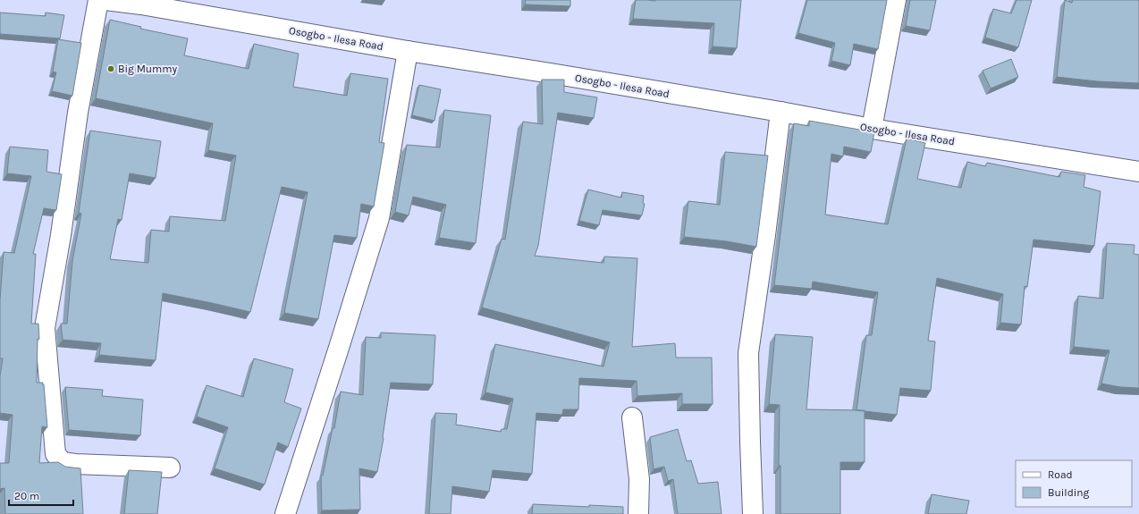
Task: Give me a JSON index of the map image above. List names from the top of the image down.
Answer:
{
  "streets": {
    "street": ["Osogbo - Ilesa Road"]
  },
  "places": ["Big Mummy"],
  "legend": ["Road", "Building"],
  "scale_bar": "20 m"
}
